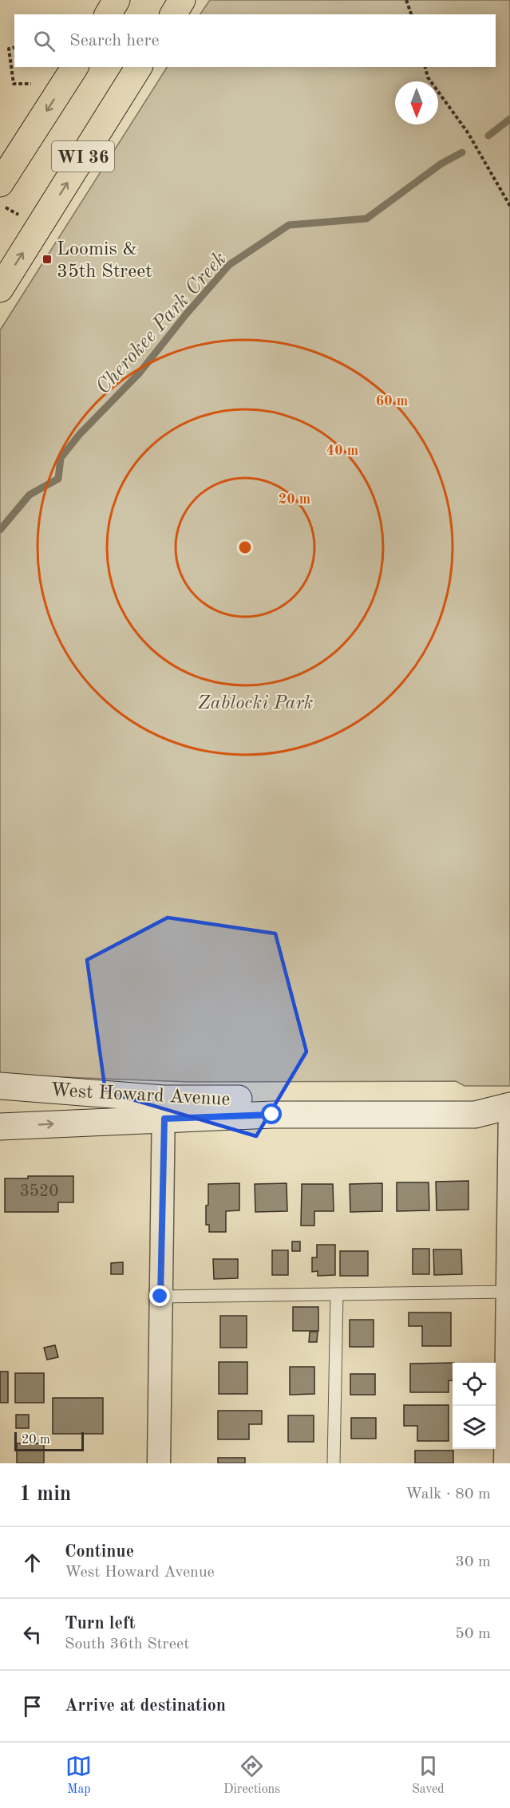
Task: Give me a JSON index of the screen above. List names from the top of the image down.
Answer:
{
  "streets": {
    "main road": ["WI 36"],
    "street": ["West Howard Avenue"]
  },
  "water": ["Cherokee Park Creek"],
  "parks": ["Zablocki Park"],
  "places": {
    "transit": ["Loomis & 35th Street"]
  },
  "house_numbers": ["3520"],
  "scale_bar": "20 m",
  "north": "bottom",
  "page": {
    "search": "Search here",
    "scale": "20 m",
    "heading": ["1 min", "Walk · 80 m"],
    "list": [
      ["Continue", "West Howard Avenue", "30 m"],
      ["Turn left", "South 36th Street", "50 m"],
      "Arrive at destination"
    ],
    "nav": ["Map", "Directions", "Saved"]
  },
  "rings": ["60 m", "40 m", "20 m"]
}
